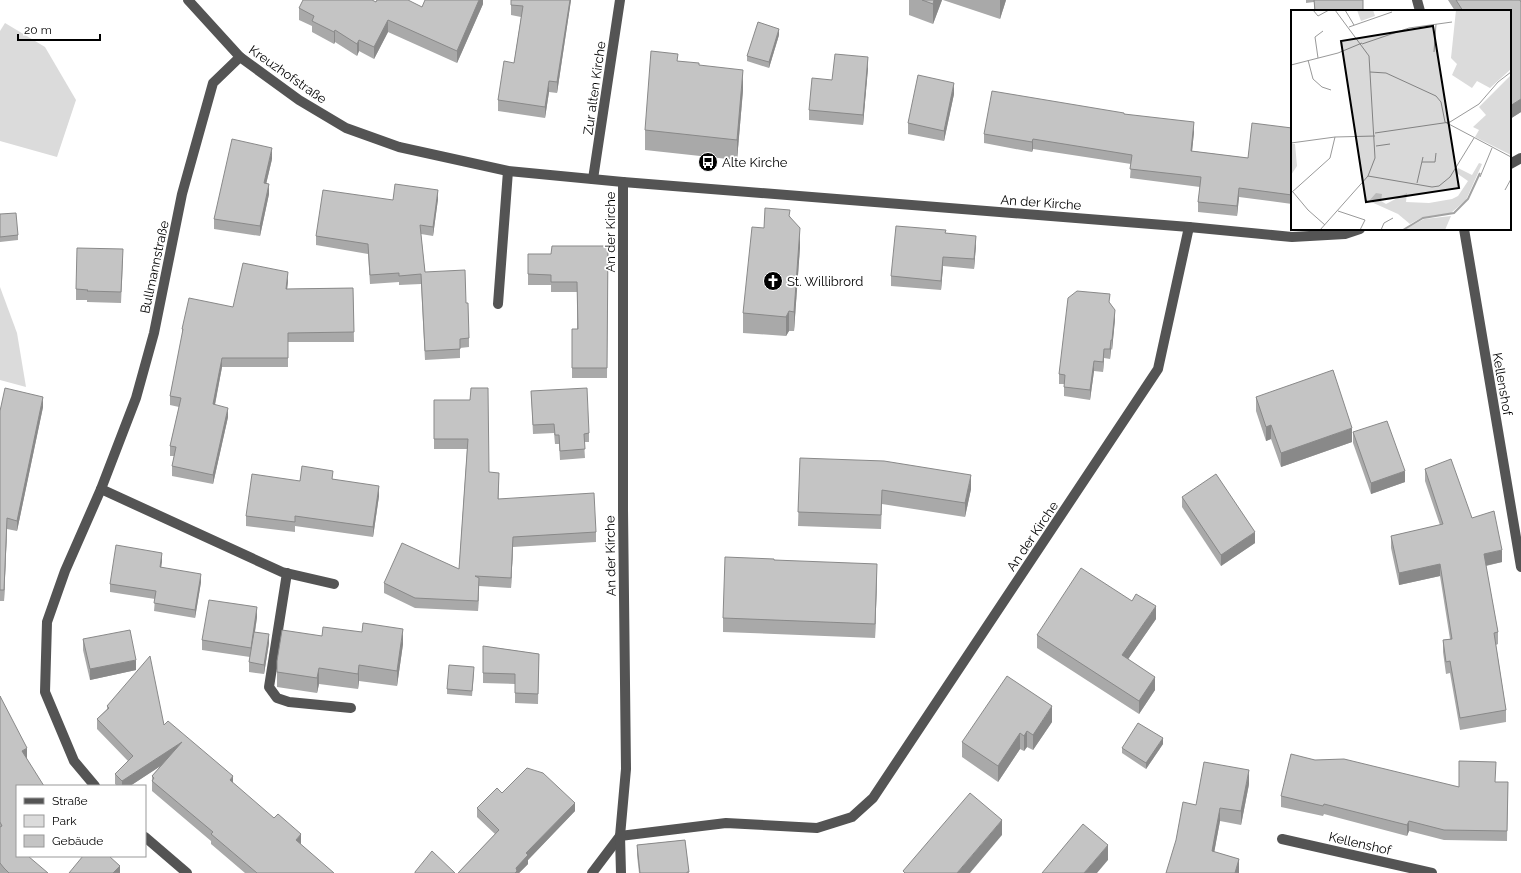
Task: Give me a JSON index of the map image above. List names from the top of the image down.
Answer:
{
  "streets": {
    "street": [
      "Kreuzhofstraße",
      "Zur alten Kirche",
      "An der Kirche",
      "Bullmannstraße",
      "Kellenshof"
    ]
  },
  "crossings": [
    ["Kreuzhofstraße", "Zur alten Kirche"],
    ["Kreuzhofstraße", "An der Kirche"],
    ["Kreuzhofstraße", "Bullmannstraße"]
  ],
  "places": {
    "bus stop": ["Alte Kirche"],
    "church": ["St. Willibrord"]
  },
  "legend": ["Straße", "Park", "Gebäude"],
  "scale_bar": "20 m"
}
